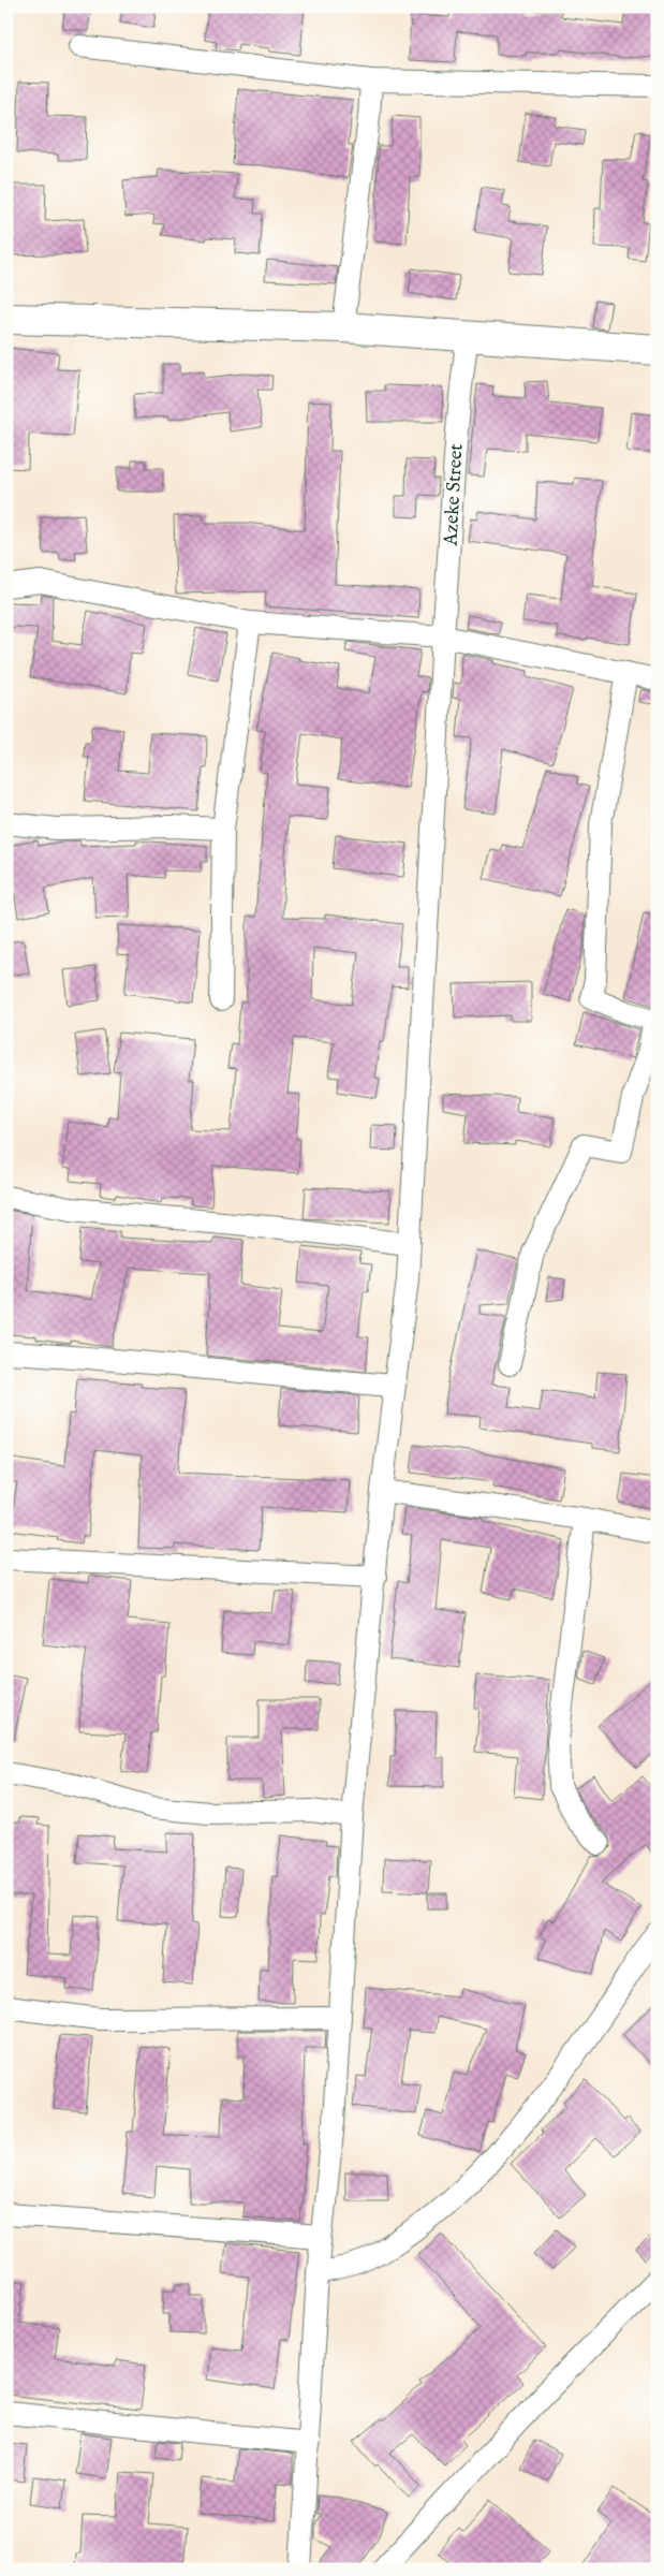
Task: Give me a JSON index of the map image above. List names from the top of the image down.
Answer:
{
  "streets": {
    "street": ["Azeke Street"]
  }
}
